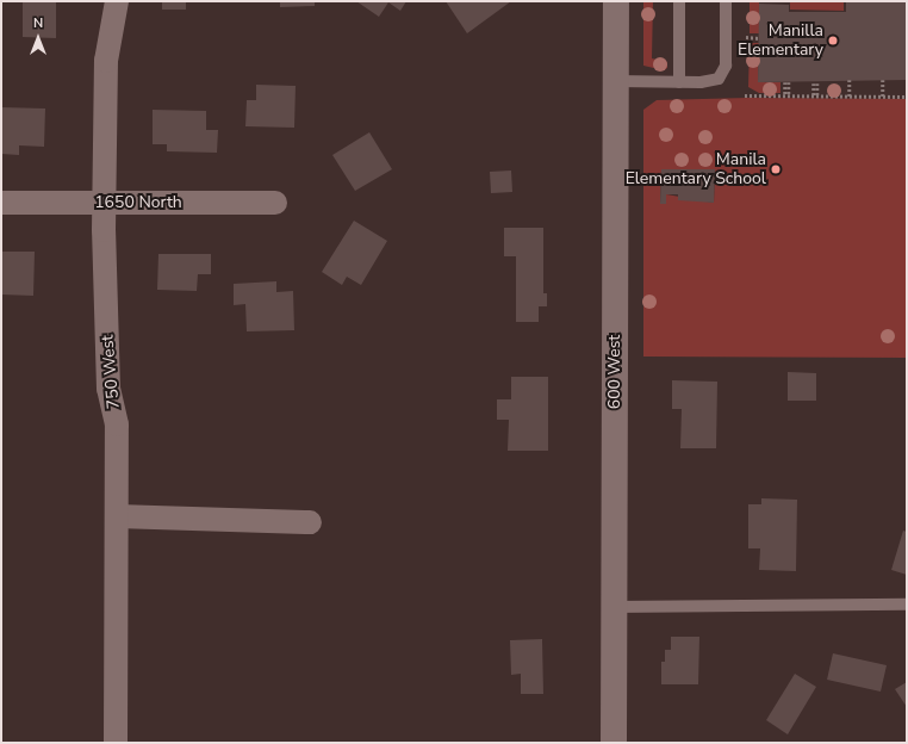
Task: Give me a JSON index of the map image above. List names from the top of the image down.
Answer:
{
  "streets": {
    "street": ["1650 North", "750 West", "600 West"]
  },
  "crossings": [
    ["1650 North", "750 West"]
  ],
  "places": ["Manilla Elementary", "Manila Elementary School"],
  "north": "top"
}
